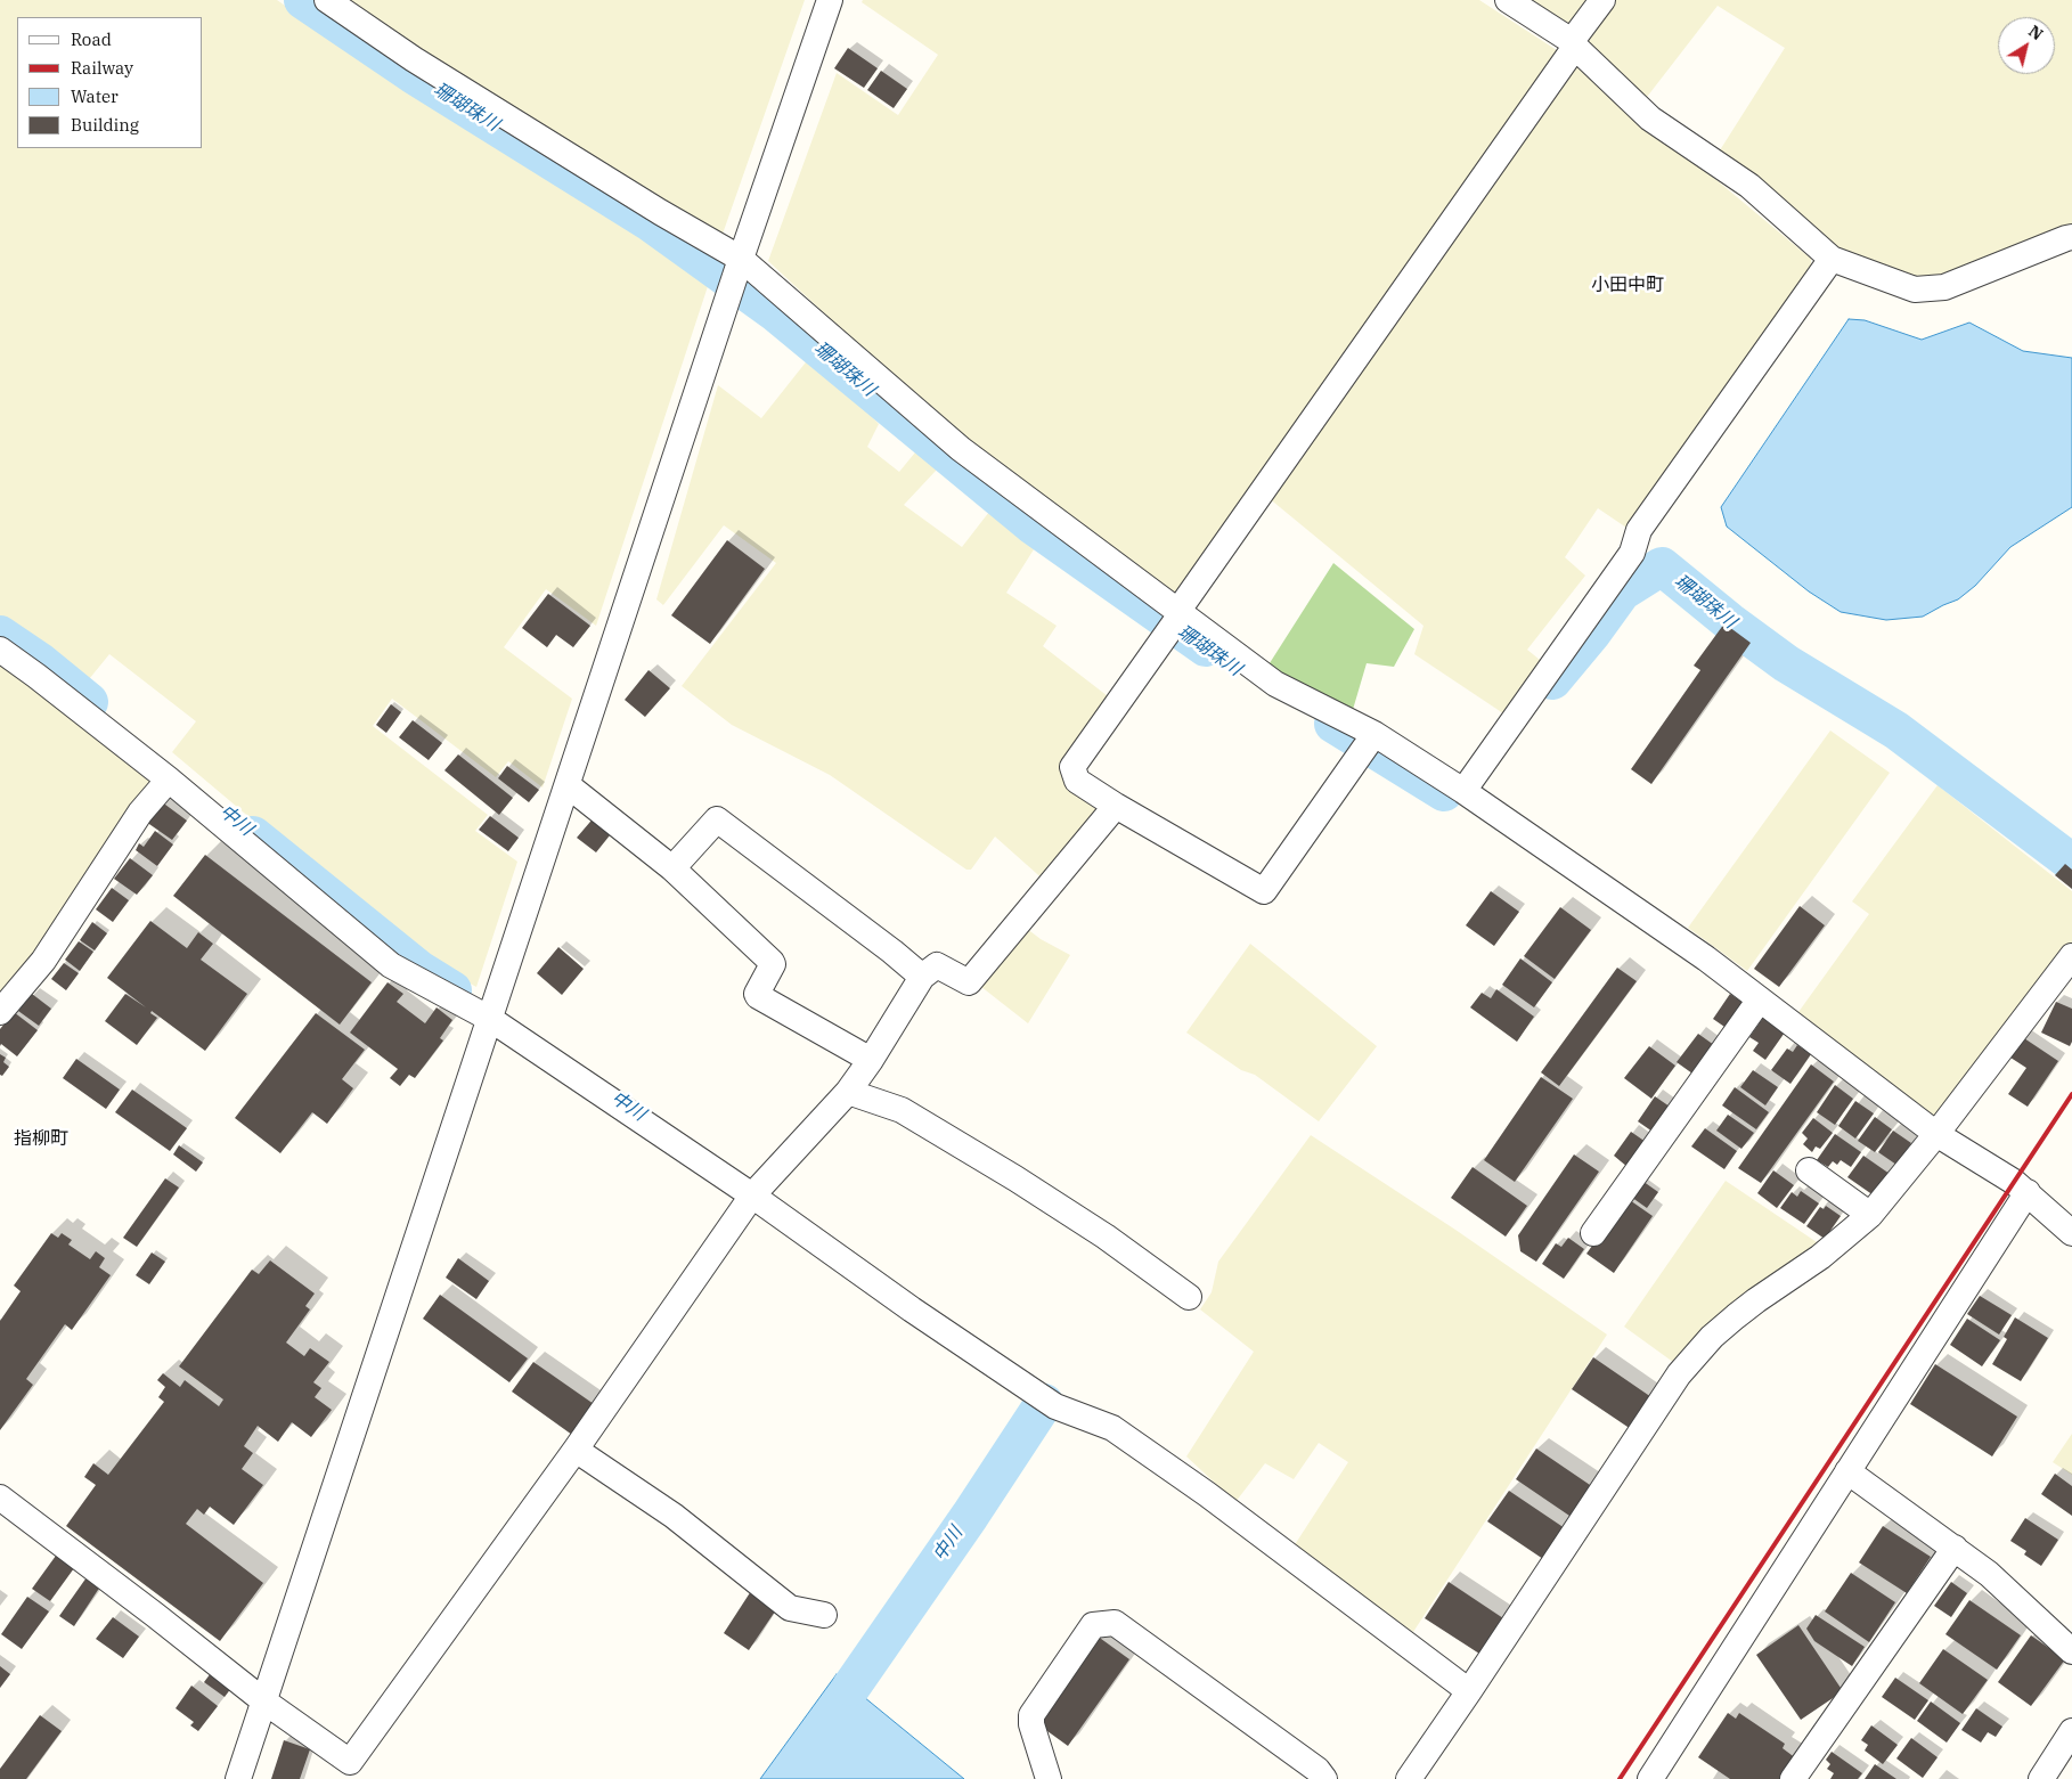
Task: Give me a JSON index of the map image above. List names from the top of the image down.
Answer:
{
  "districts": ["小田中町", "指柳町"],
  "water": ["珊瑚珠川", "中川"],
  "legend": [
    "Road",
    "Railway",
    "Water",
    "Building"
  ],
  "north": "top right"
}
